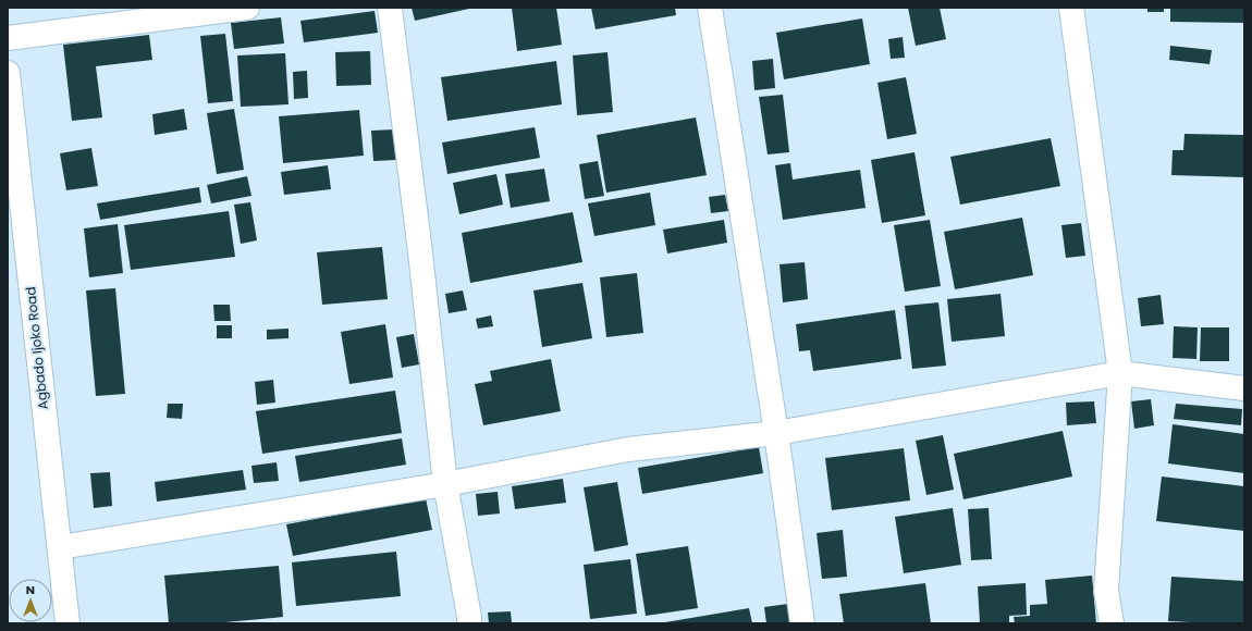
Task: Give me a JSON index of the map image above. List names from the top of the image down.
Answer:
{
  "streets": {
    "street": ["Agbado Ijoko Road"]
  },
  "north": "top"
}
